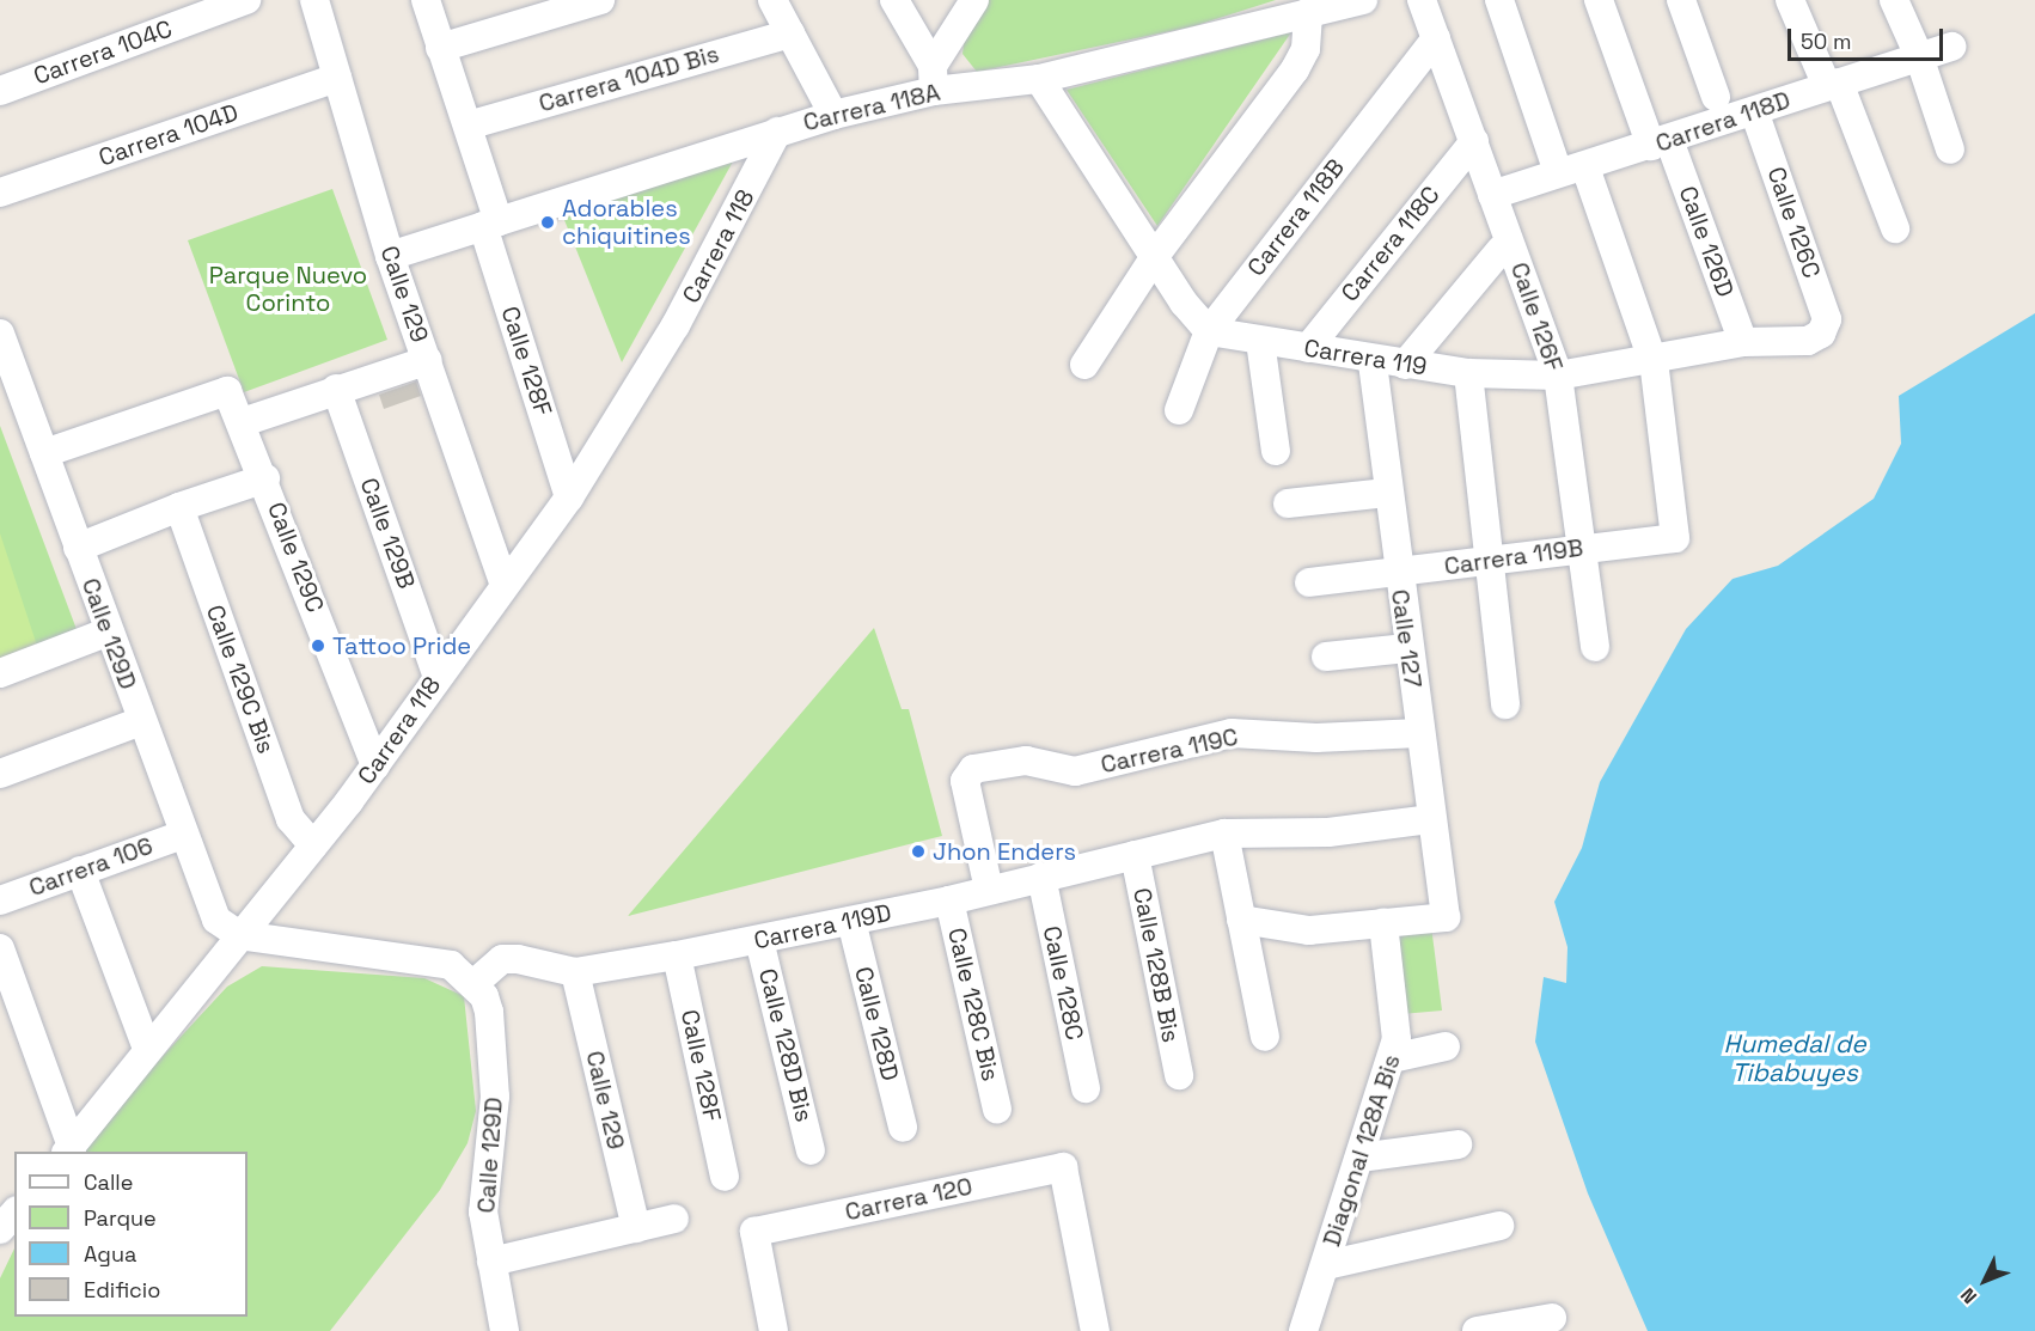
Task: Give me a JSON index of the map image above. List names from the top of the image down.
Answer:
{
  "streets": {
    "street": [
      "Carrera 104C",
      "Carrera 104D Bis",
      "Carrera 118A",
      "Carrera 118D",
      "Carrera 104D",
      "Carrera 118B",
      "Calle 126C",
      "Calle 126D",
      "Carrera 118C",
      "Carrera 118",
      "Calle 129",
      "Calle 126F",
      "Carrera 119",
      "Calle 128F",
      "Calle 129B",
      "Calle 129C",
      "Carrera 119B",
      "Calle 129D",
      "Calle 127",
      "Calle 129C Bis",
      "Carrera 119C",
      "Carrera 106",
      "Carrera 119D",
      "Calle 128B Bis",
      "Calle 128C",
      "Calle 128C Bis",
      "Calle 128D",
      "Calle 128D Bis",
      "Diagonal 128A Bis",
      "Carrera 120"
    ]
  },
  "crossings": [
    ["Carrera 104D Bis", "Calle 128F"],
    ["Carrera 118A", "Carrera 118"],
    ["Carrera 118A", "Calle 129"],
    ["Carrera 118A", "Calle 128F"],
    ["Carrera 118D", "Calle 126C"],
    ["Carrera 118D", "Calle 126D"],
    ["Carrera 118D", "Calle 126F"],
    ["Carrera 104D", "Calle 129"],
    ["Carrera 118B", "Calle 126F"],
    ["Carrera 118B", "Carrera 119"],
    ["Calle 126C", "Carrera 119"],
    ["Calle 126D", "Carrera 119"],
    ["Carrera 118C", "Calle 126F"],
    ["Carrera 118C", "Carrera 119"],
    ["Carrera 118", "Calle 129"],
    ["Carrera 118", "Calle 128F"],
    ["Carrera 118", "Calle 129B"],
    ["Carrera 118", "Calle 129C"],
    ["Carrera 118", "Calle 129D"],
    ["Carrera 118", "Calle 129C Bis"],
    ["Calle 129", "Carrera 119D"],
    ["Calle 126F", "Carrera 119"],
    ["Calle 126F", "Carrera 119B"],
    ["Carrera 119", "Carrera 119B"],
    ["Carrera 119", "Calle 127"],
    ["Calle 128F", "Carrera 119D"],
    ["Calle 129C", "Calle 129D"],
    ["Carrera 119B", "Calle 127"],
    ["Calle 129D", "Carrera 106"],
    ["Calle 129D", "Carrera 119D"],
    ["Calle 127", "Carrera 119C"],
    ["Calle 127", "Carrera 119D"],
    ["Calle 127", "Diagonal 128A Bis"],
    ["Carrera 119C", "Carrera 119D"],
    ["Carrera 119D", "Calle 128B Bis"],
    ["Carrera 119D", "Calle 128C"],
    ["Carrera 119D", "Calle 128C Bis"],
    ["Carrera 119D", "Calle 128D"],
    ["Carrera 119D", "Calle 128D Bis"]
  ],
  "water": ["Humedal de Tibabuyes"],
  "parks": ["Parque Nuevo Corinto"],
  "places": ["Adorables chiquitines", "Tattoo Pride", "Jhon Enders"],
  "legend": [
    "Calle",
    "Parque",
    "Agua",
    "Edificio"
  ],
  "scale_bar": "50 m",
  "north": "bottom left"
}
